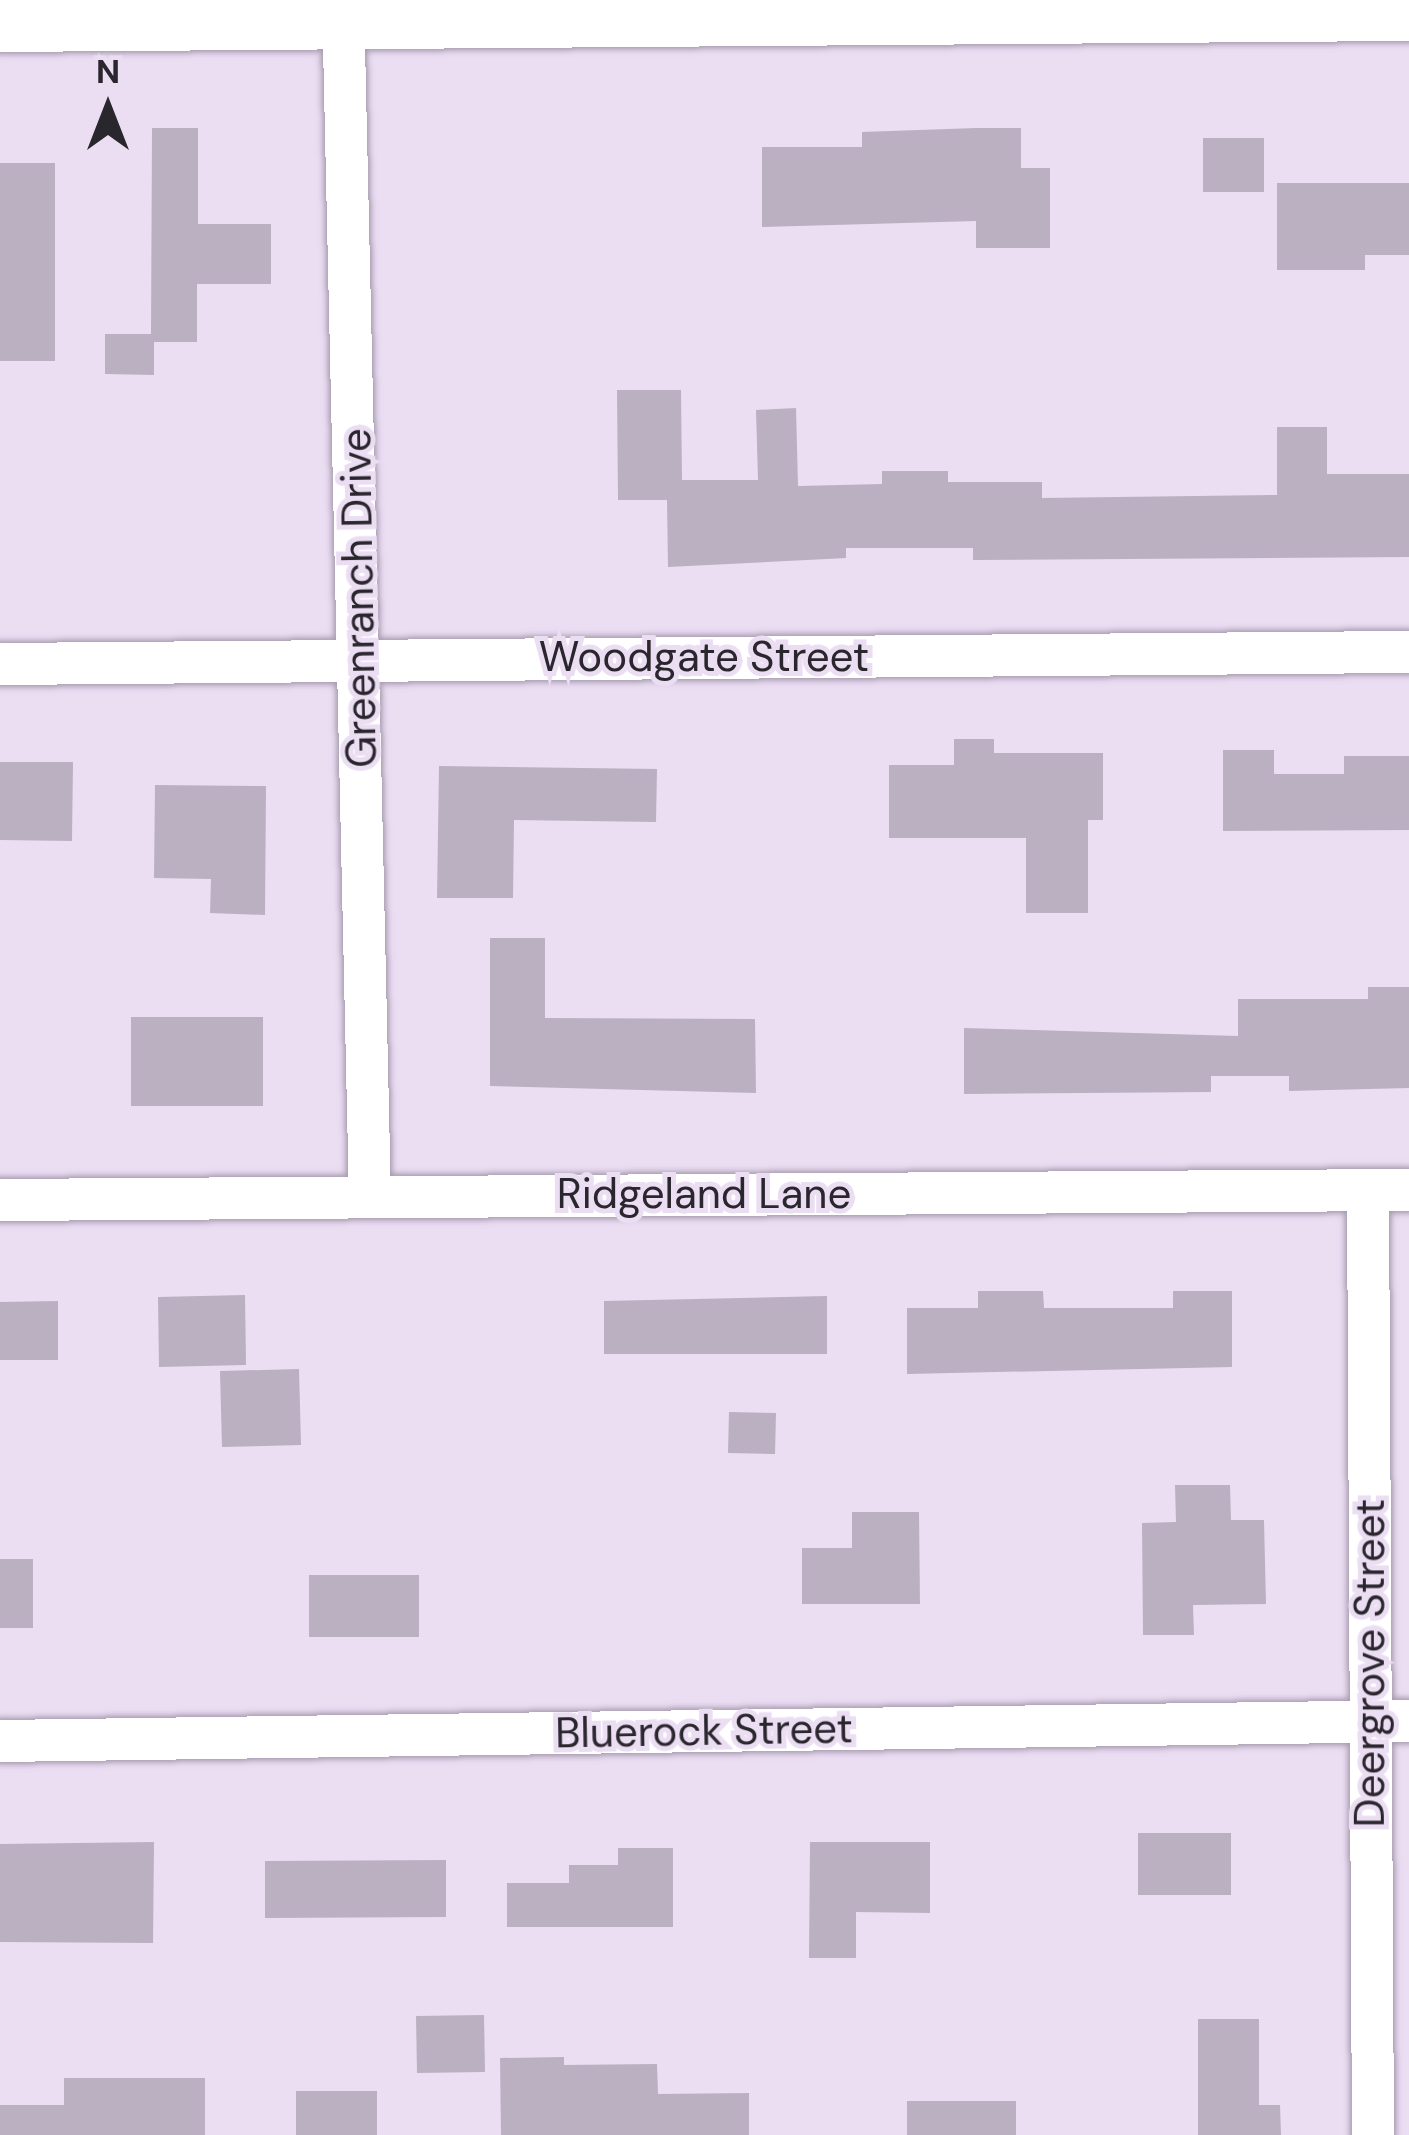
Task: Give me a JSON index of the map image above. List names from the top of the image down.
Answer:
{
  "streets": {
    "street": [
      "Greenranch Drive",
      "Woodgate Street",
      "Ridgeland Lane",
      "Deergrove Street",
      "Bluerock Street"
    ]
  },
  "crossings": [
    ["Greenranch Drive", "Woodgate Street"],
    ["Greenranch Drive", "Ridgeland Lane"],
    ["Ridgeland Lane", "Deergrove Street"],
    ["Deergrove Street", "Bluerock Street"]
  ],
  "north": "top"
}
